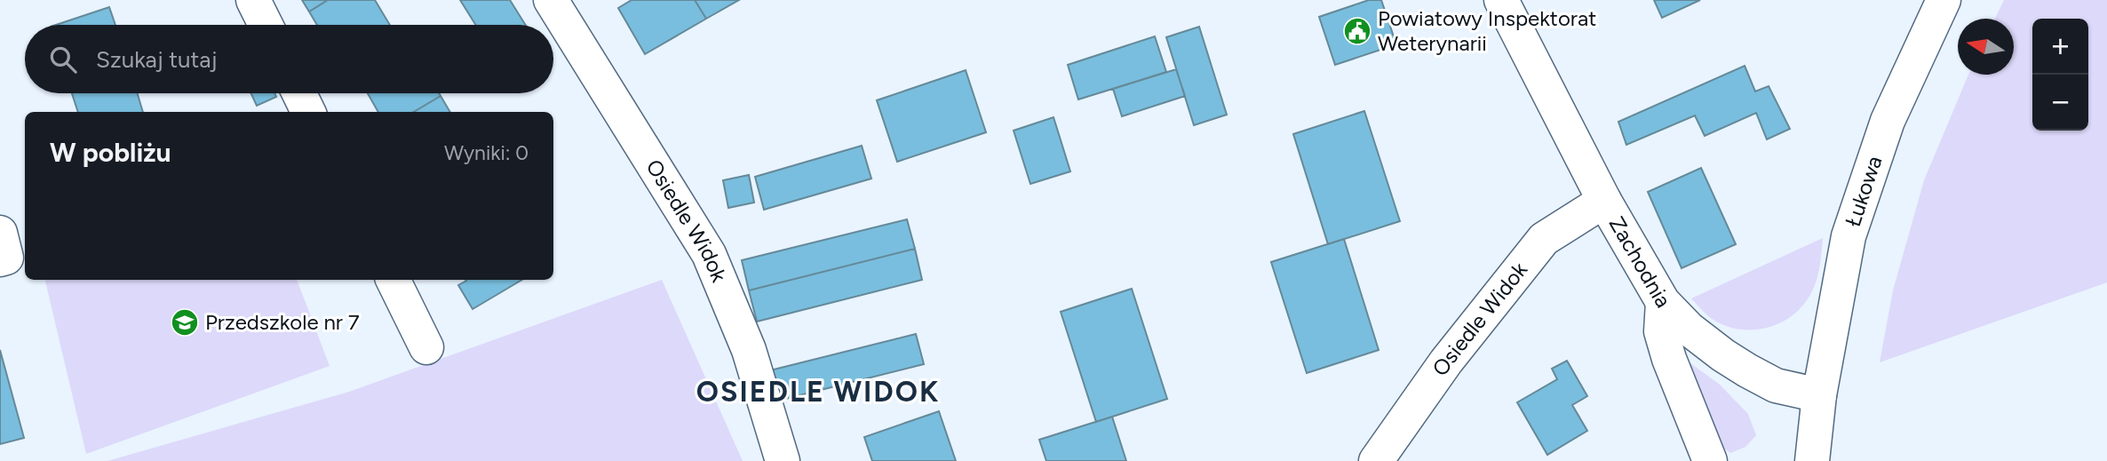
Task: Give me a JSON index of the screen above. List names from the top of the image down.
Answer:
{
  "streets": {
    "street": ["Łukowa", "Osiedle Widok", "Zachodnia"]
  },
  "crossings": [
    ["Łukowa", "Zachodnia"],
    ["Osiedle Widok", "Zachodnia"]
  ],
  "districts": ["OSIEDLE WIDOK"],
  "places": {
    "public building": ["Powiatowy Inspektorat Weterynarii"],
    "school or university": ["Przedszkole nr 7"]
  },
  "north": "left",
  "page": {
    "map_buttons": ["+", "−"],
    "search": "Szukaj tutaj",
    "heading": ["W pobliżu", "Wyniki: 0"]
  }
}
